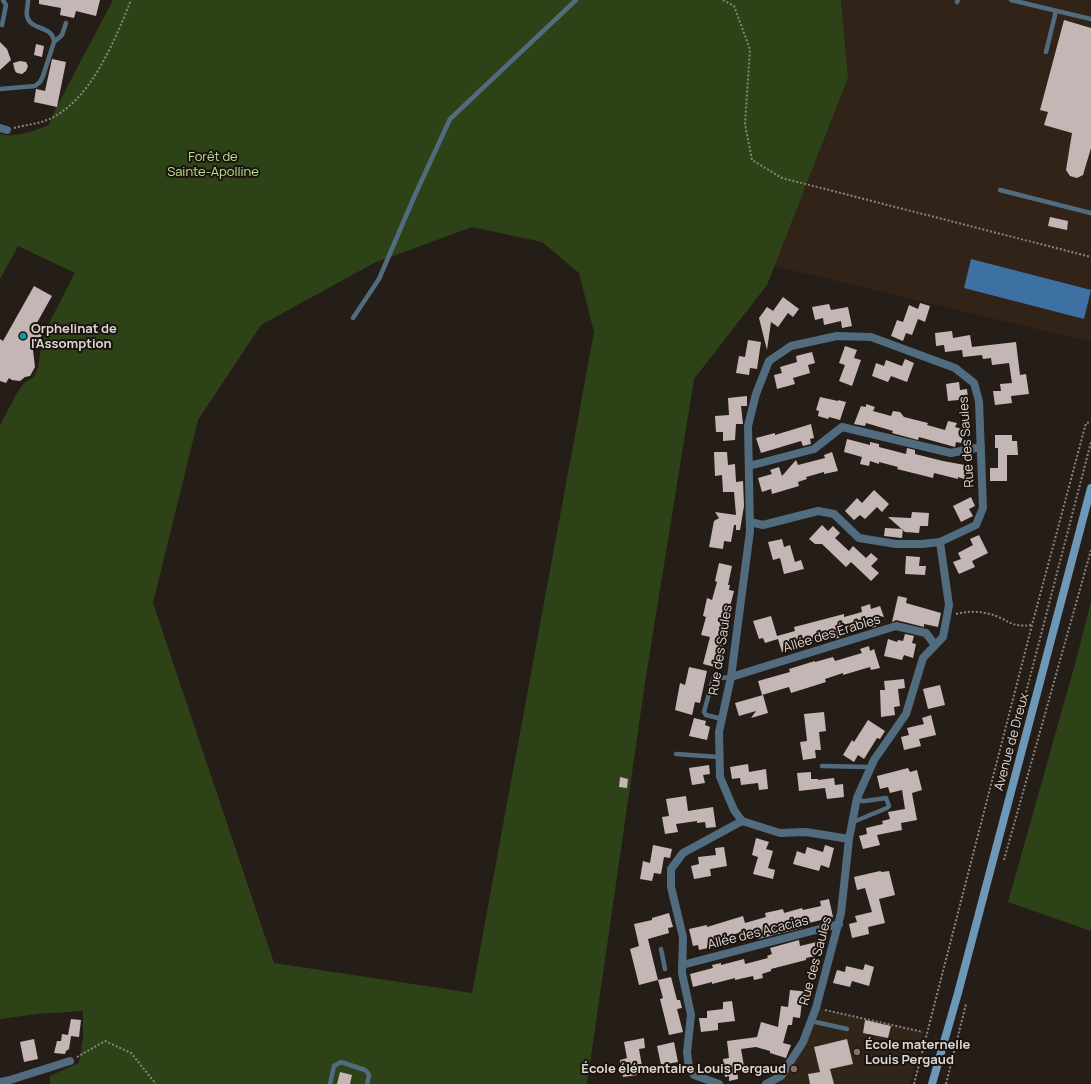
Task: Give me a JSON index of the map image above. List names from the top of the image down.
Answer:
{
  "streets": {
    "main road": ["Avenue de Dreux"],
    "street": ["Rue des Saules", "Allée des Érables", "Allée des Acacias"]
  },
  "crossings": [
    ["Rue des Saules", "Allée des Érables"],
    ["Rue des Saules", "Allée des Acacias"]
  ],
  "parks": ["Forêt de Sainte-Apolline"],
  "places": ["Orphelinat de l'Assomption", "École maternelle Louis Pergaud", "École élémentaire Louis Pergaud"]
}
